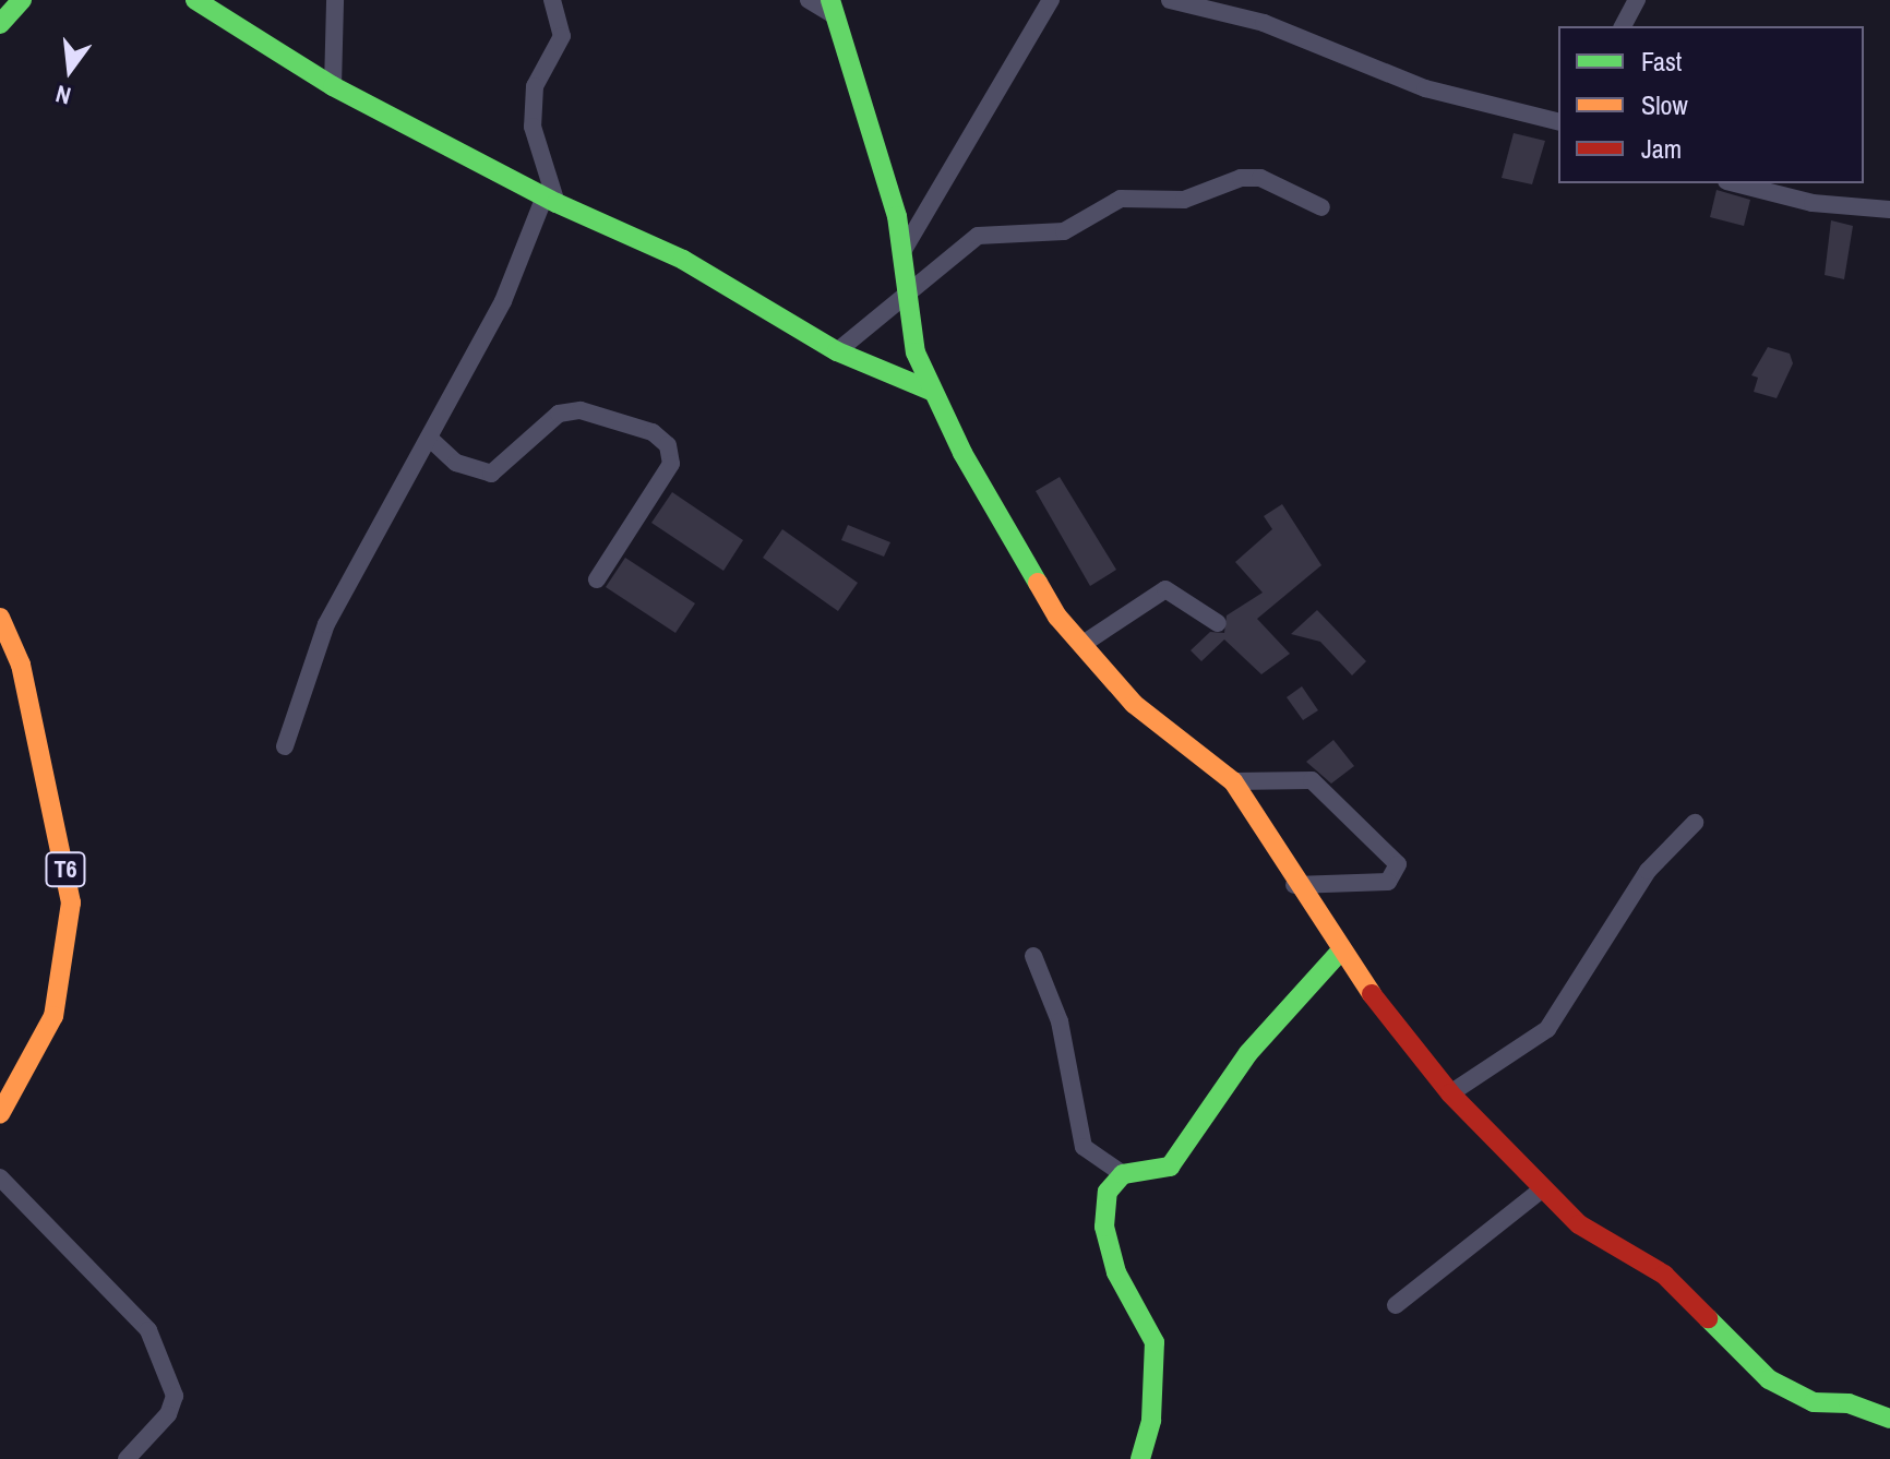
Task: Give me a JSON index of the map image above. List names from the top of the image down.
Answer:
{
  "streets": {
    "main road": ["T6"]
  },
  "legend": ["Fast", "Slow", "Jam"],
  "north": "bottom"
}
